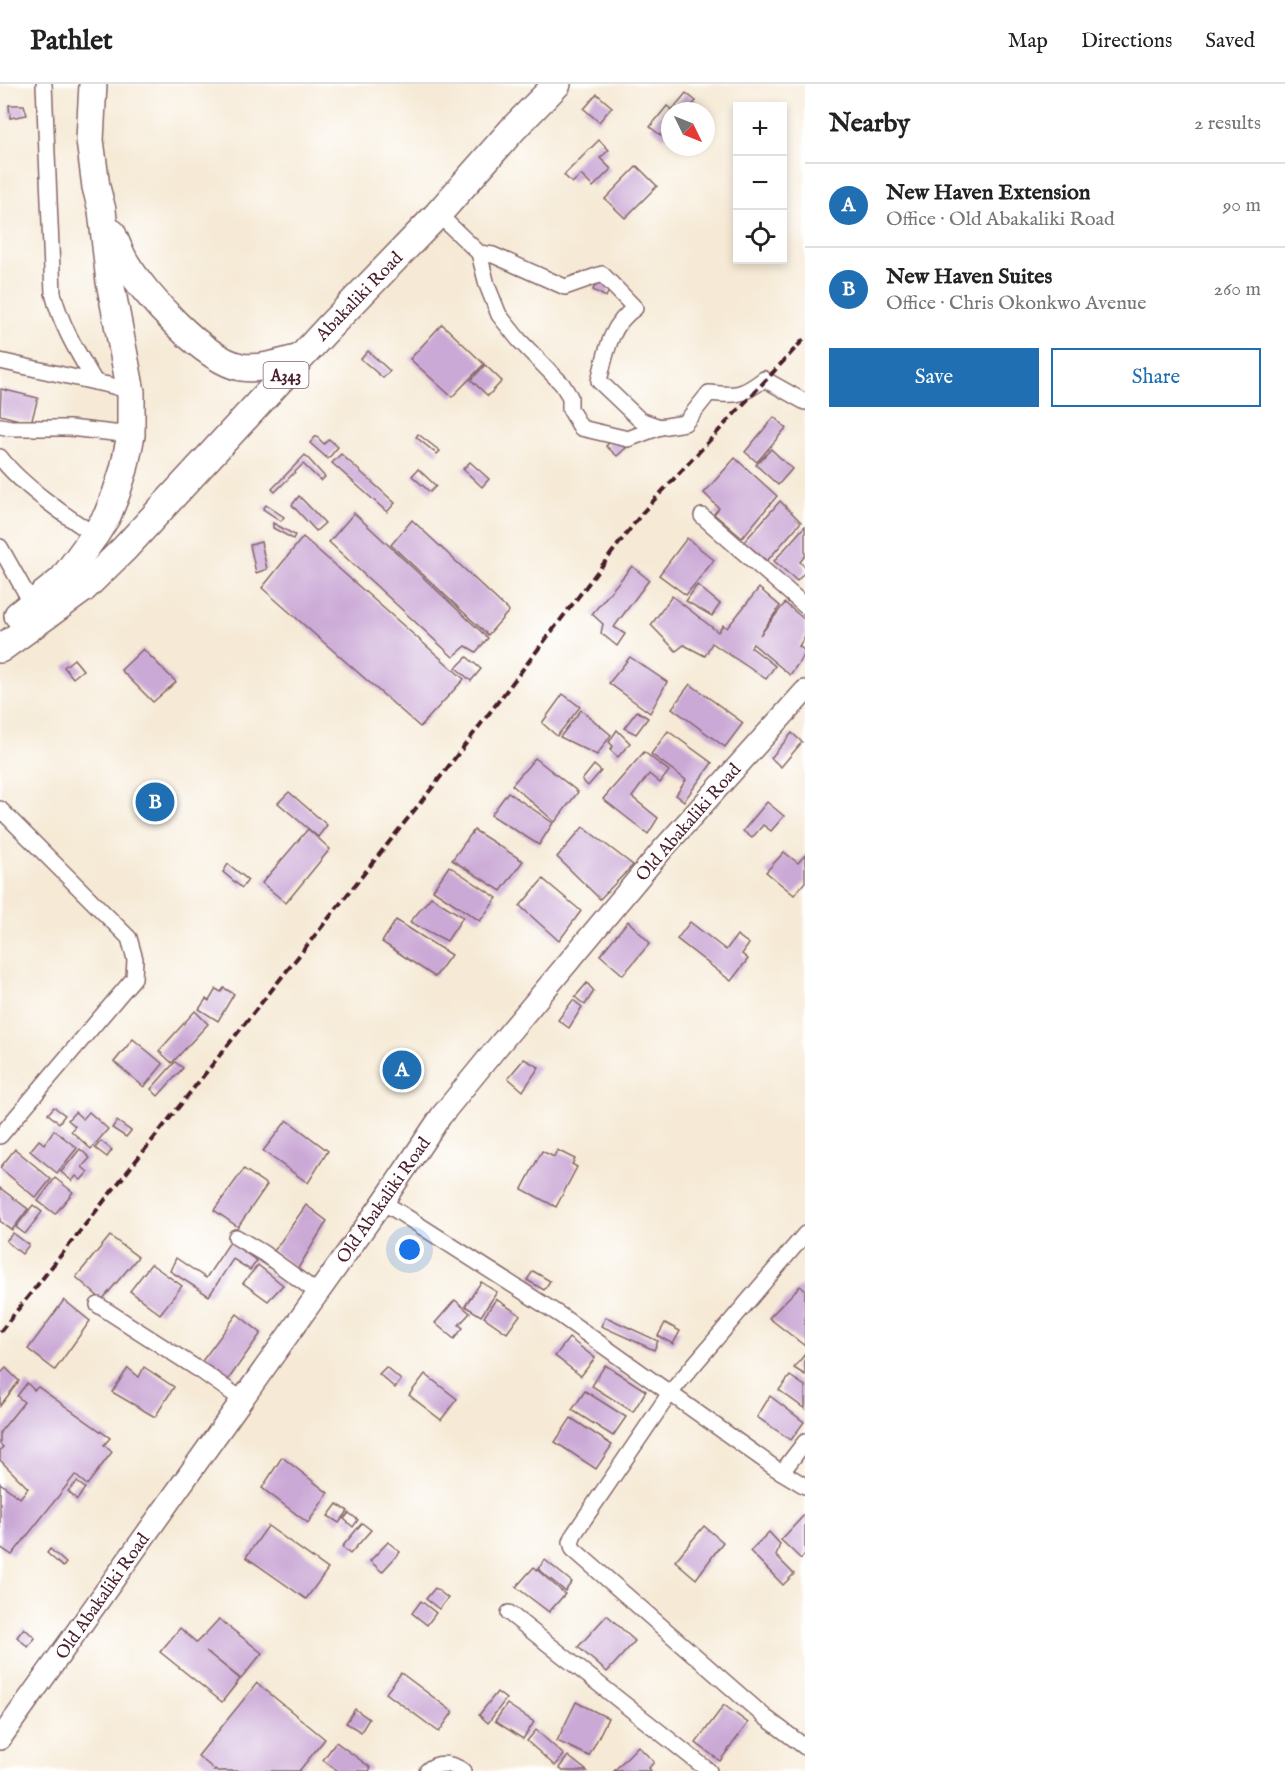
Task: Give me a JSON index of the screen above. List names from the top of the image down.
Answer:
{
  "streets": {
    "highway": ["Abakaliki Road", "A343"],
    "main road": ["Old Abakaliki Road"]
  },
  "crossings": [
    ["Abakaliki Road", "A343"]
  ],
  "north": "bottom right",
  "page": {
    "header": "Pathlet",
    "nav": ["Map", "Directions", "Saved"],
    "heading": ["Nearby", "2 results"],
    "map_buttons": ["+", "−"],
    "list": [
      {
        "mark": "A",
        "name": "New Haven Extension",
        "note": "Office · Old Abakaliki Road",
        "value": "90 m"
      },
      {
        "mark": "B",
        "name": "New Haven Suites",
        "note": "Office · Chris Okonkwo Avenue",
        "value": "260 m"
      }
    ],
    "buttons": ["Save", "Share"],
    "pins": ["B", "A"]
  }
}
